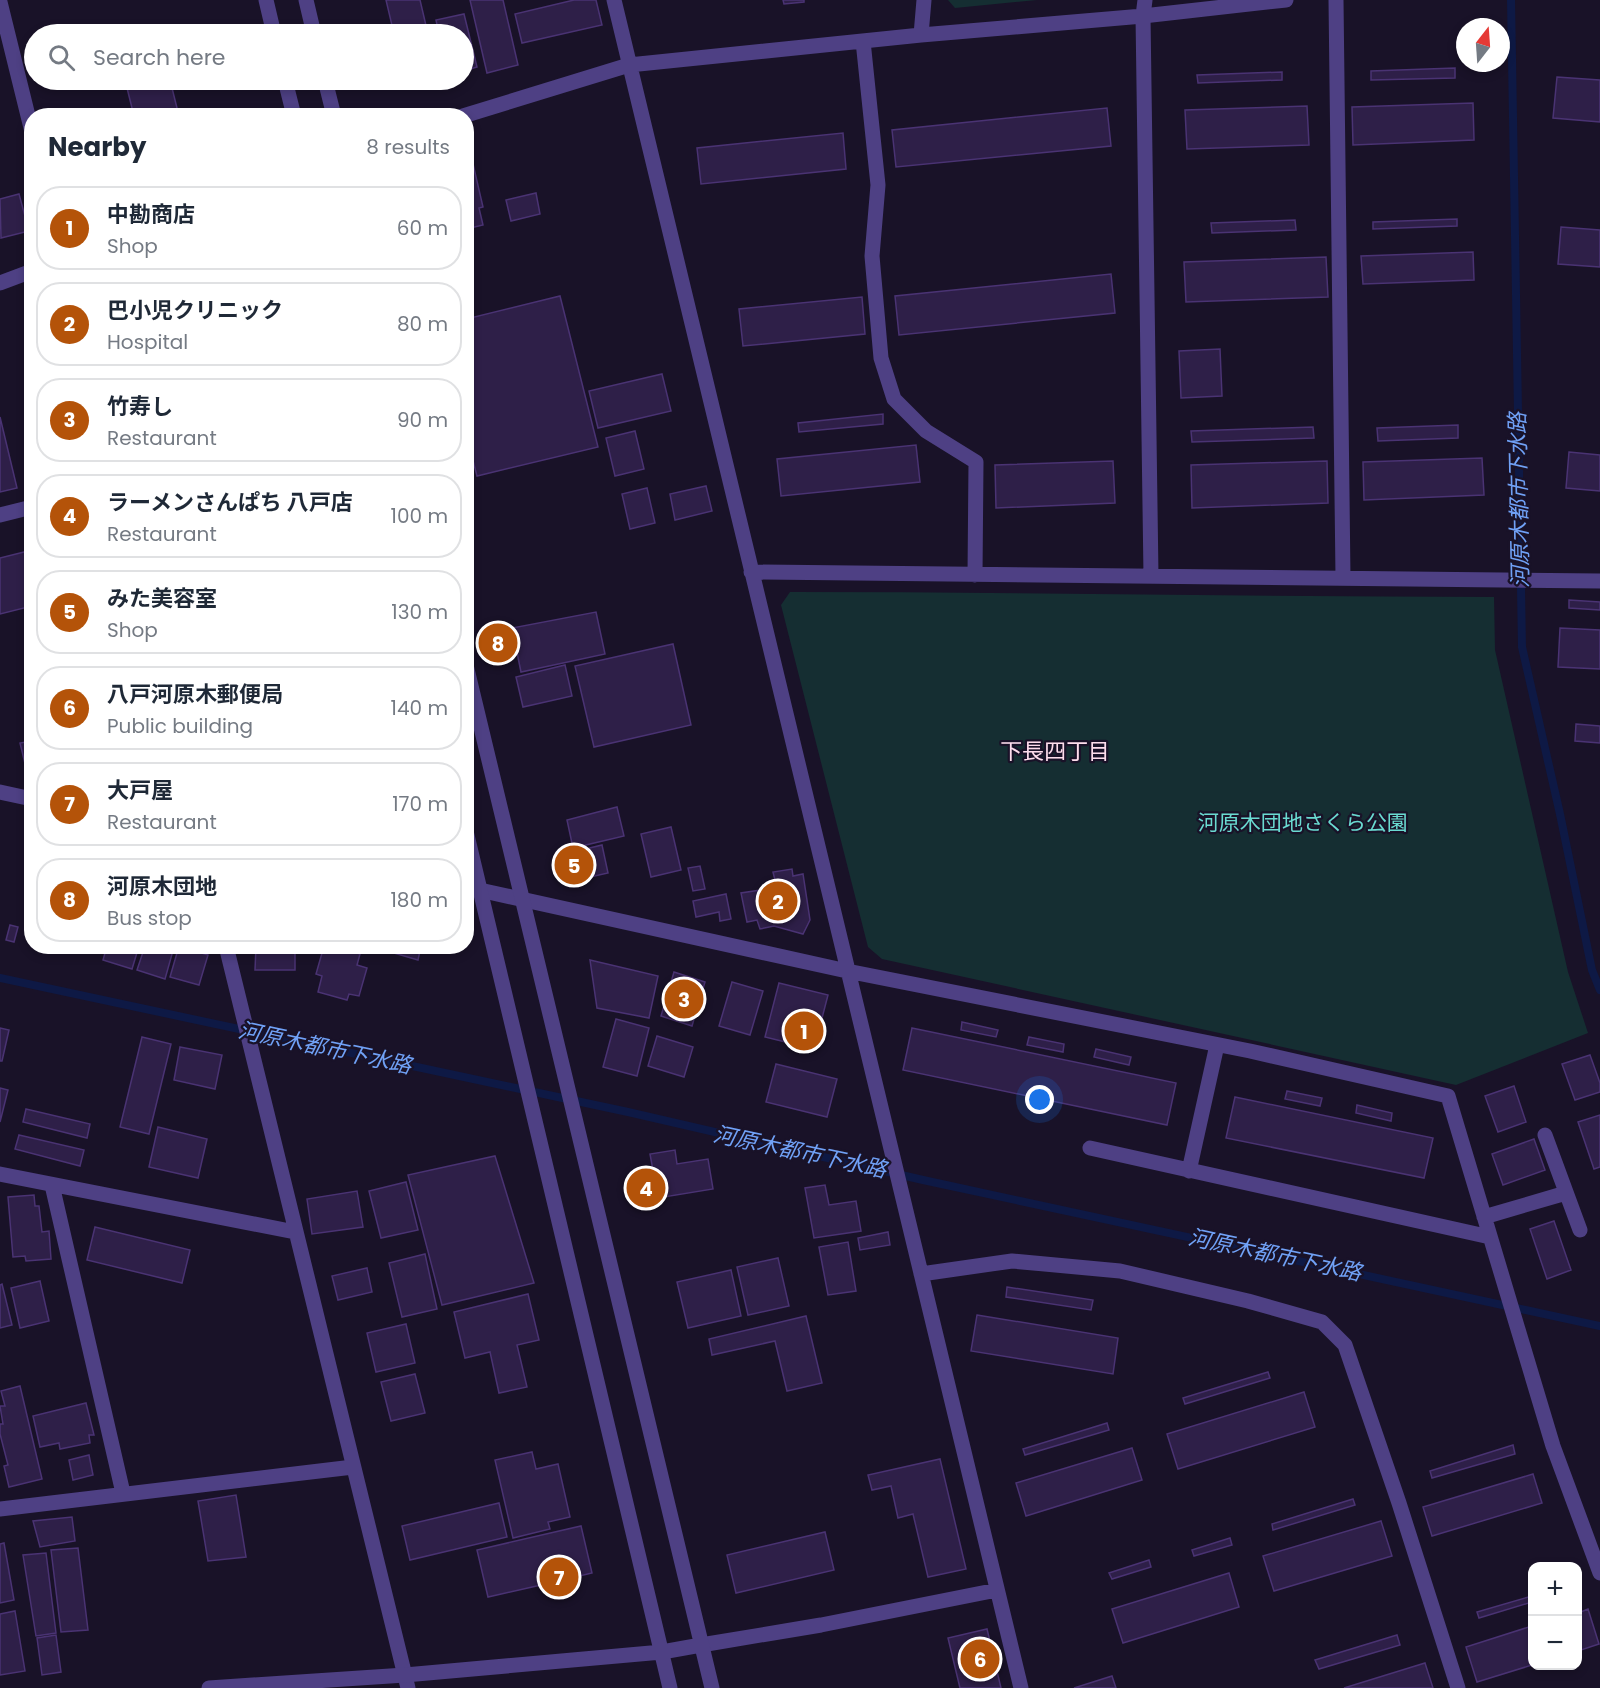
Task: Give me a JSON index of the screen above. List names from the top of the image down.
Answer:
{
  "districts": ["下長四丁目"],
  "water": ["河原木都市下水路"],
  "parks": ["河原木団地さくら公園"],
  "north": "top",
  "page": {
    "search": "Search here",
    "heading": ["Nearby", "8 results"],
    "list": [
      {
        "mark": "1",
        "name": "中勘商店",
        "note": "Shop",
        "value": "60 m"
      },
      {
        "mark": "2",
        "name": "巴小児クリニック",
        "note": "Hospital",
        "value": "80 m"
      },
      {
        "mark": "3",
        "name": "竹寿し",
        "note": "Restaurant",
        "value": "90 m"
      },
      {
        "mark": "4",
        "name": "ラーメンさんぱち 八戸店",
        "note": "Restaurant",
        "value": "100 m"
      },
      {
        "mark": "5",
        "name": "みた美容室",
        "note": "Shop",
        "value": "130 m"
      },
      {
        "mark": "6",
        "name": "八戸河原木郵便局",
        "note": "Public building",
        "value": "140 m"
      },
      {
        "mark": "7",
        "name": "大戸屋",
        "note": "Restaurant",
        "value": "170 m"
      },
      {
        "mark": "8",
        "name": "河原木団地",
        "note": "Bus stop",
        "value": "180 m"
      }
    ],
    "pins": [
      "8",
      "5",
      "2",
      "3",
      "1",
      "4",
      "7",
      "6"
    ],
    "map_buttons": ["+", "−"]
  }
}
